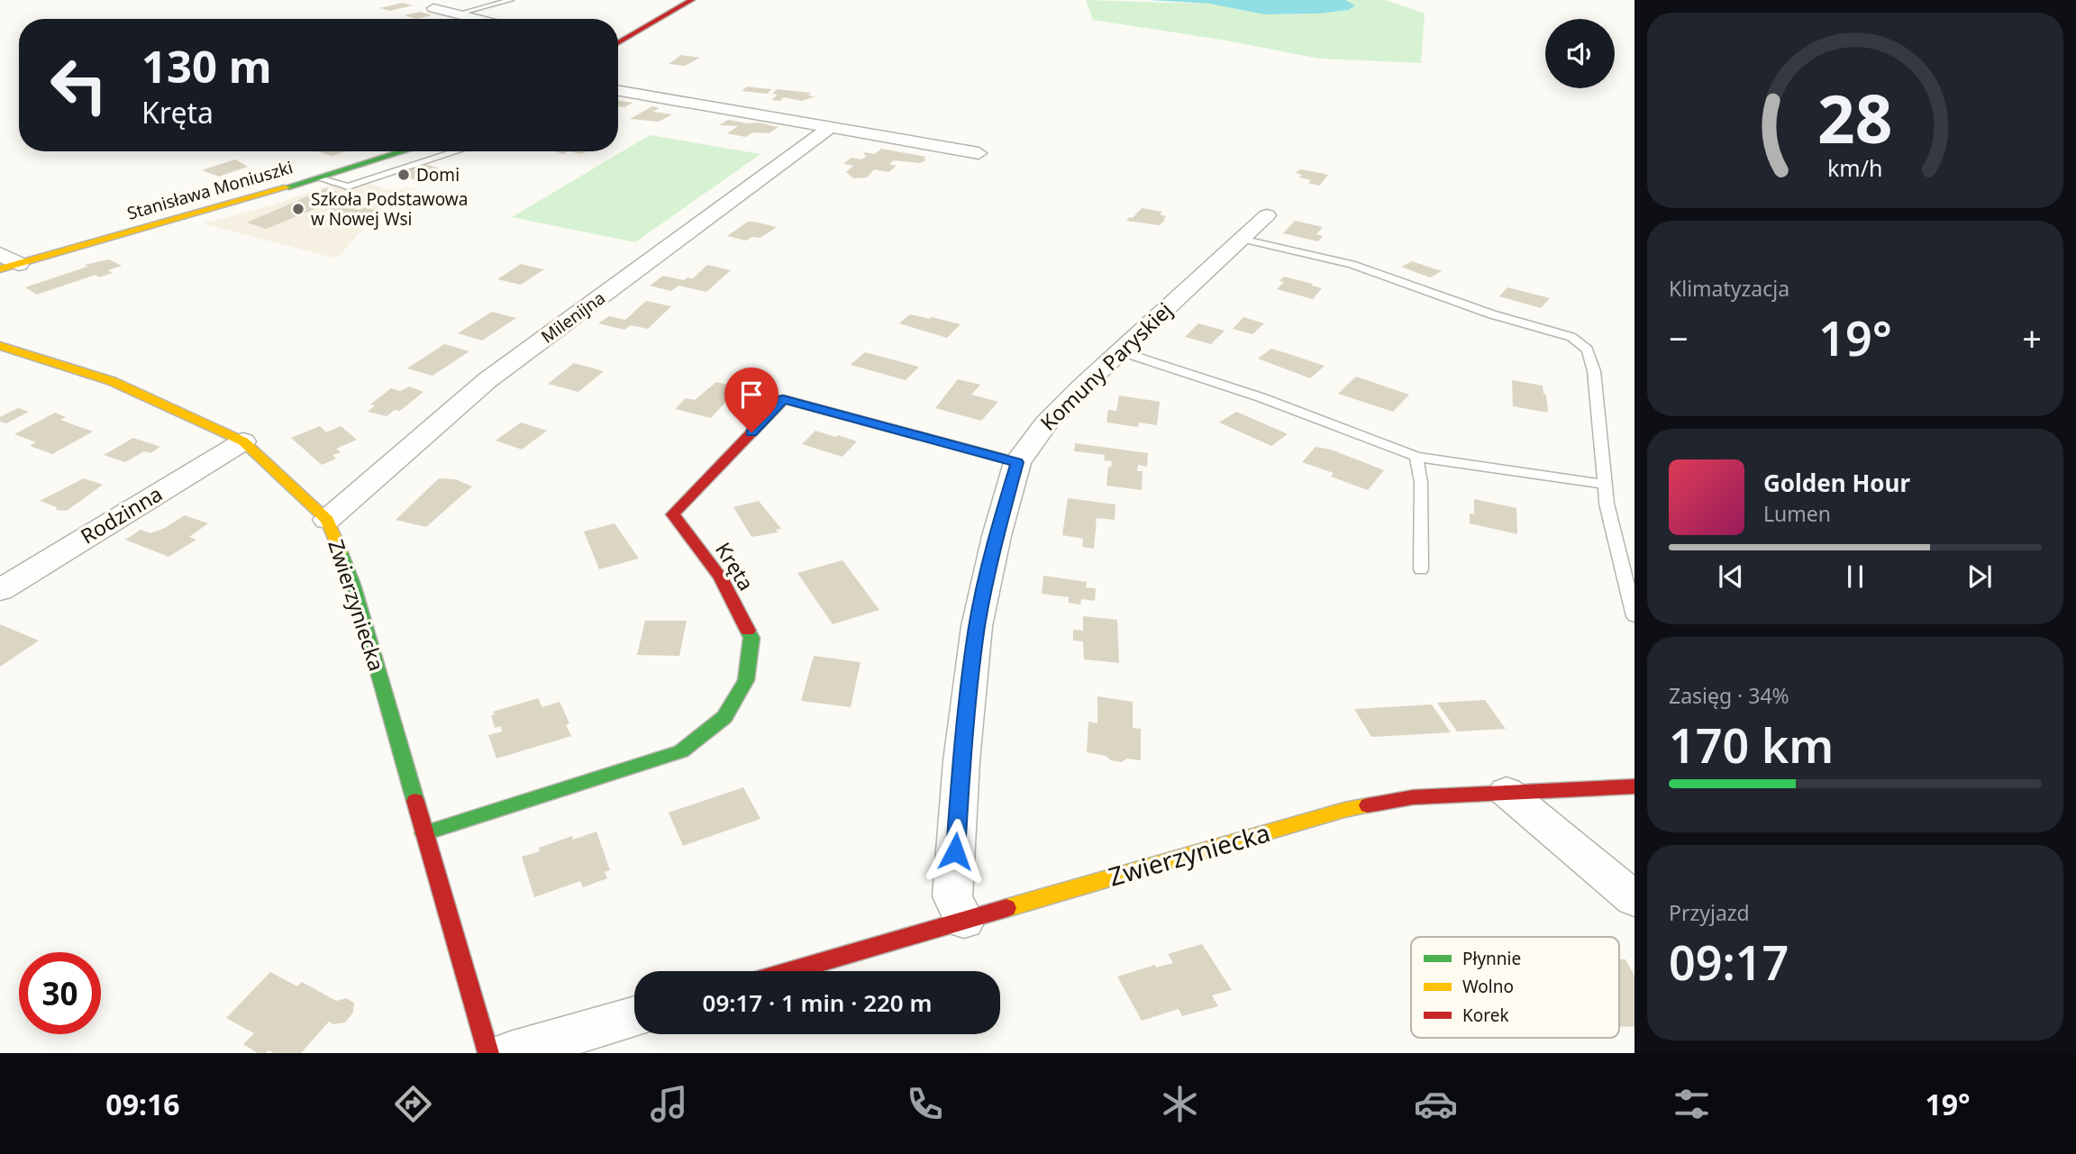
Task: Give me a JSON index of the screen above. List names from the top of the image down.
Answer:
{
  "streets": {
    "street": [
      "Stanisława Moniuszki",
      "Milenijna",
      "Komuny Paryskiej",
      "Rodzinna",
      "Kręta",
      "Zwierzyniecka"
    ]
  },
  "crossings": [
    ["Milenijna", "Zwierzyniecka"],
    ["Komuny Paryskiej", "Kręta"],
    ["Komuny Paryskiej", "Zwierzyniecka"],
    ["Rodzinna", "Zwierzyniecka"],
    ["Kręta", "Zwierzyniecka"]
  ],
  "places": ["Domi", "Szkoła Podstawowa w Nowej Wsi"],
  "legend": ["Płynnie", "Wolno", "Korek"],
  "page": {
    "turn": ["130 m", "Kręta"],
    "tile": [
      "Klimatyzacja",
      ["Zasięg · 34%", "170 km"],
      ["Przyjazd", "09:17"]
    ],
    "heat": ["−", "19°", "+"],
    "song": ["Golden Hour", "Lumen"],
    "limit": "30",
    "trip": "09:17 · 1 min · 220 m",
    "tabs": ["09:16", "19°"],
    "gauge": ["28", "km/h"]
  }
}
